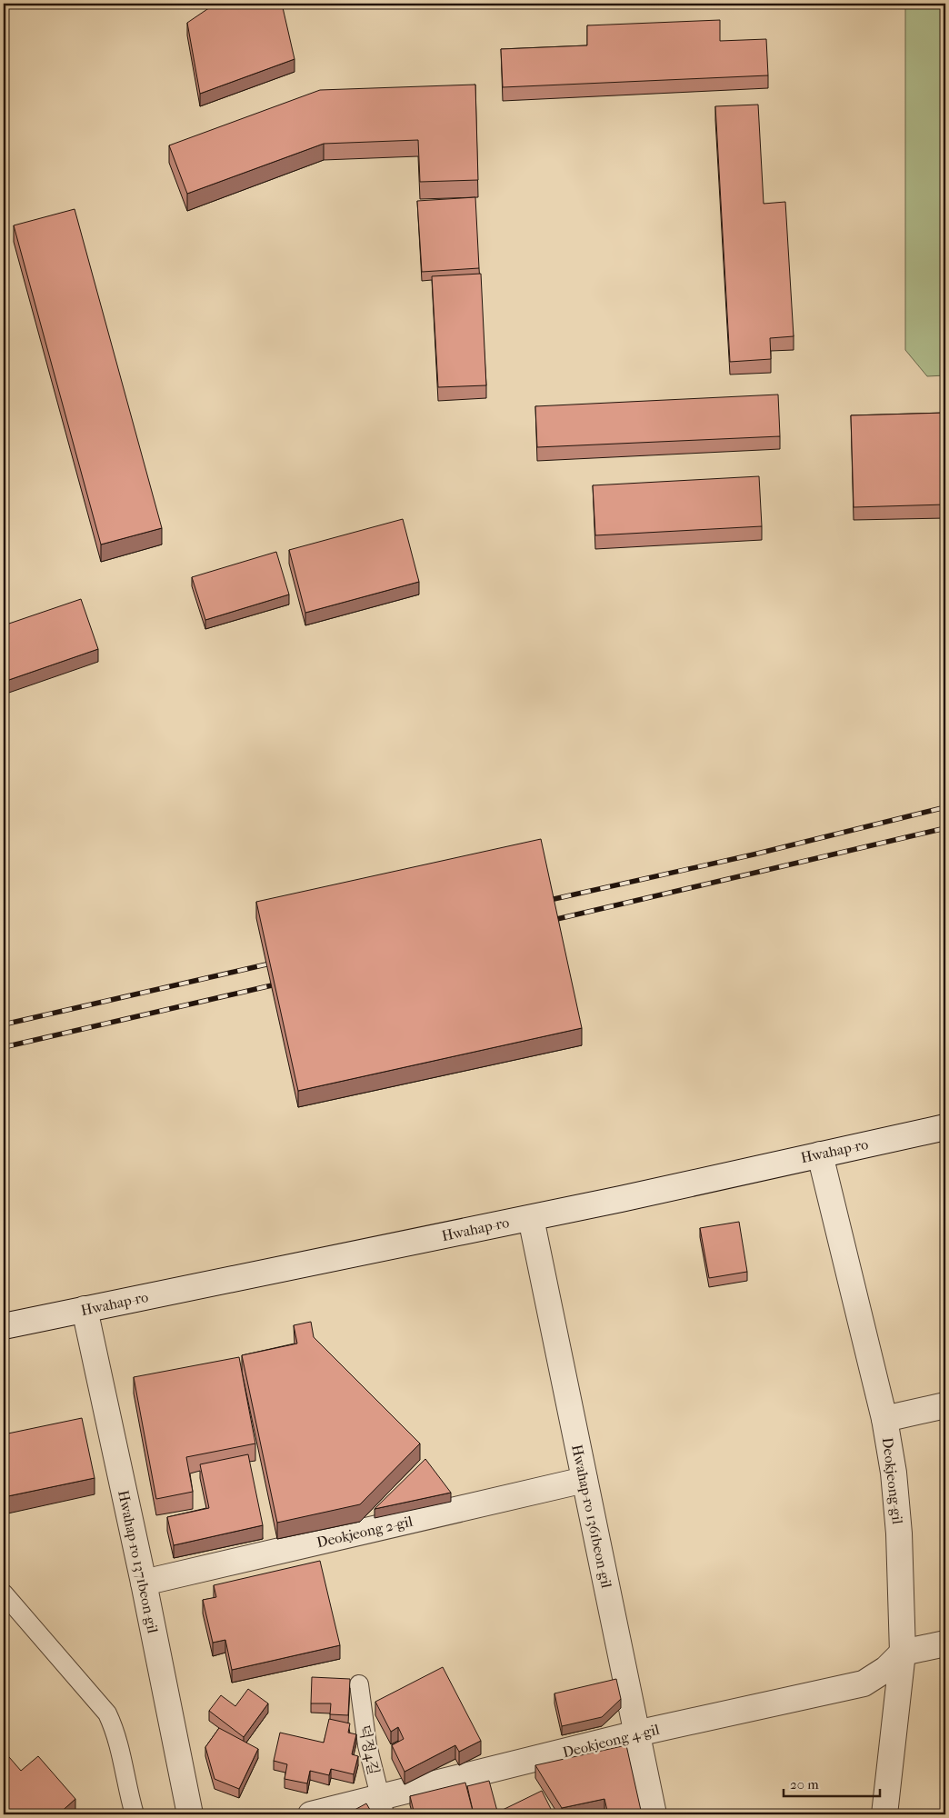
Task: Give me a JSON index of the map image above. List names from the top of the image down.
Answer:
{
  "streets": {
    "street": [
      "Hwahap-ro",
      "Deokjeong-gil",
      "Hwahap-ro 1361beon-gil",
      "Deokjeong 2-gil",
      "Hwahap-ro 1371beon-gil",
      "Deokjeong 4-gil"
    ],
    "lane": ["덕정4길"]
  },
  "crossings": [
    ["Hwahap-ro", "Deokjeong-gil"],
    ["Hwahap-ro", "Hwahap-ro 1361beon-gil"],
    ["Hwahap-ro", "Hwahap-ro 1371beon-gil"],
    ["Deokjeong-gil", "Deokjeong 4-gil"],
    ["Hwahap-ro 1361beon-gil", "Deokjeong 2-gil"],
    ["Hwahap-ro 1361beon-gil", "Deokjeong 4-gil"],
    ["Deokjeong 2-gil", "Hwahap-ro 1371beon-gil"],
    ["Deokjeong 4-gil", "덕정4길"]
  ],
  "scale_bar": "20 m"
}
